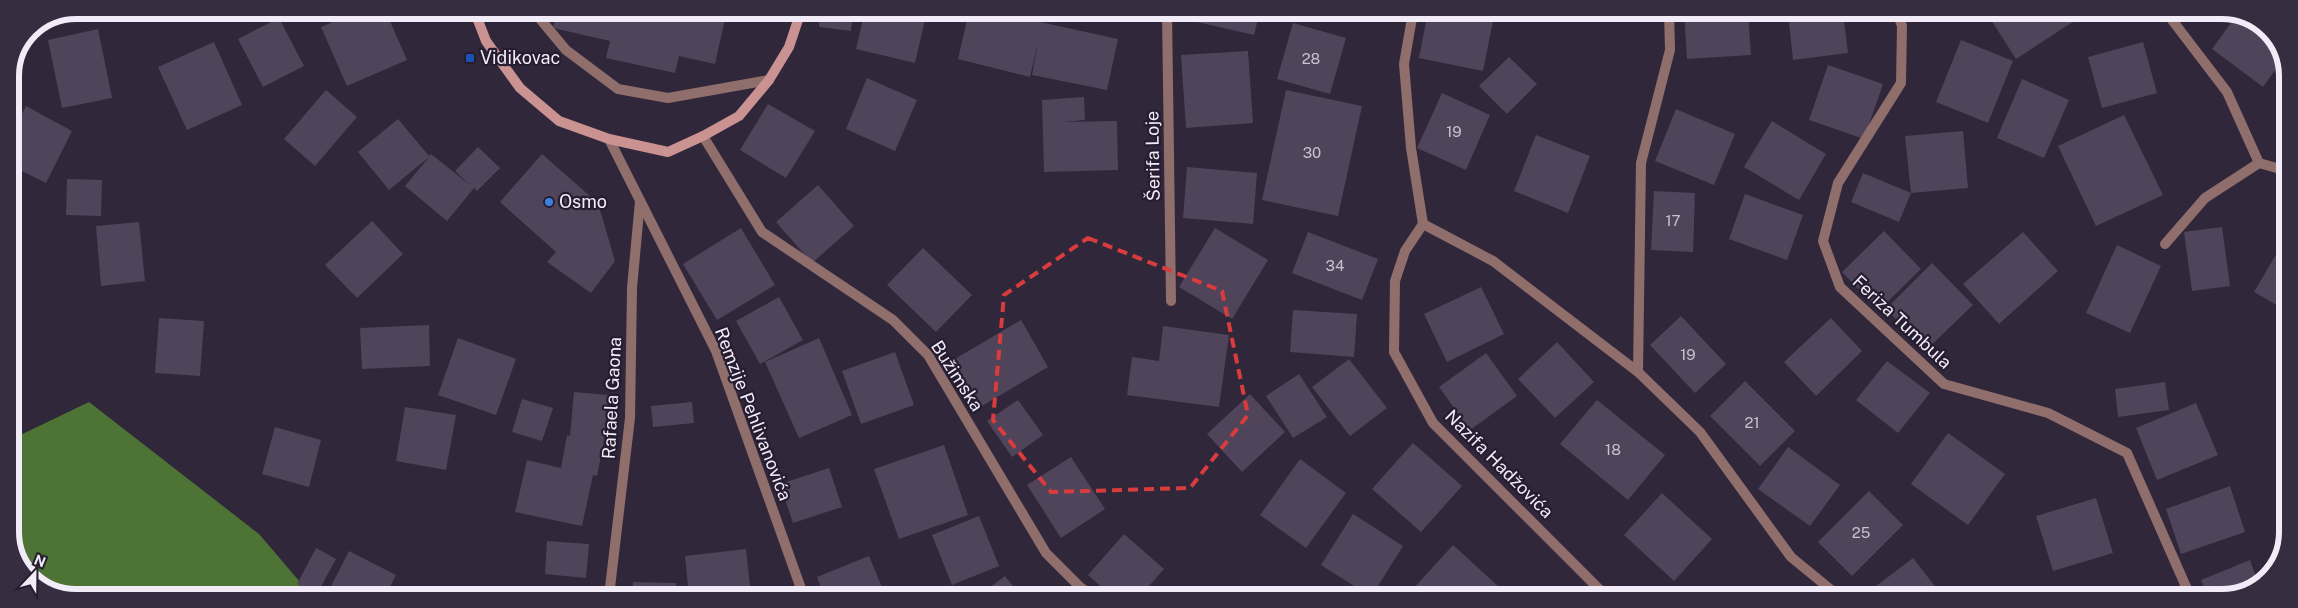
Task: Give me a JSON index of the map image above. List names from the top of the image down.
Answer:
{
  "streets": {
    "street": [
      "Šerifa Loje",
      "Feriza Tumbula",
      "Bužimska",
      "Rafaela Gaona",
      "Remzije Pehlivanovića",
      "Nazifa Hadžovića"
    ]
  },
  "crossings": [
    ["Rafaela Gaona", "Remzije Pehlivanovića"]
  ],
  "places": {
    "transit": ["Vidikovac"],
    "other": ["Osmo"]
  },
  "house_numbers": [
    "28",
    "19",
    "30",
    "17",
    "34",
    "19",
    "21",
    "18",
    "25"
  ],
  "north": "top"
}
